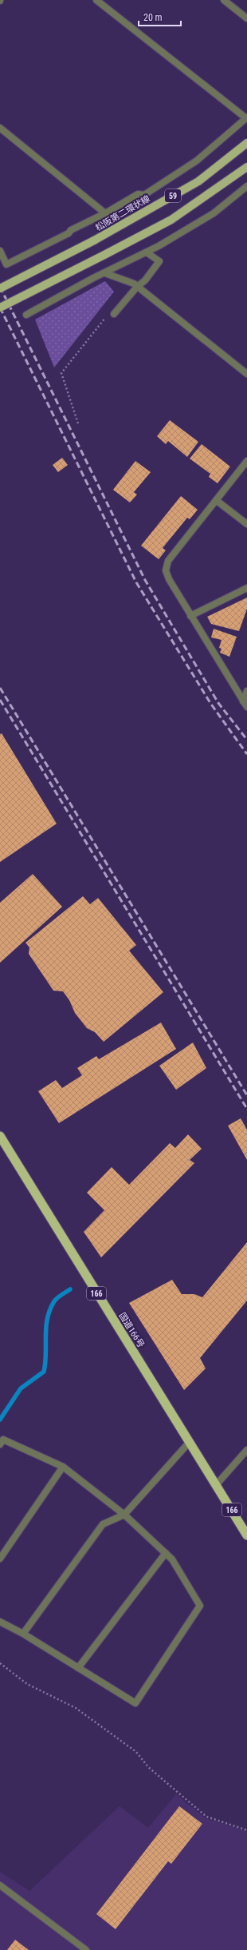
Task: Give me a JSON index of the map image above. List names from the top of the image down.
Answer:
{
  "streets": {
    "highway": ["166", "国道166号"],
    "main road": ["59", "松阪第二環状線"]
  },
  "scale_bar": "20 m"
}
